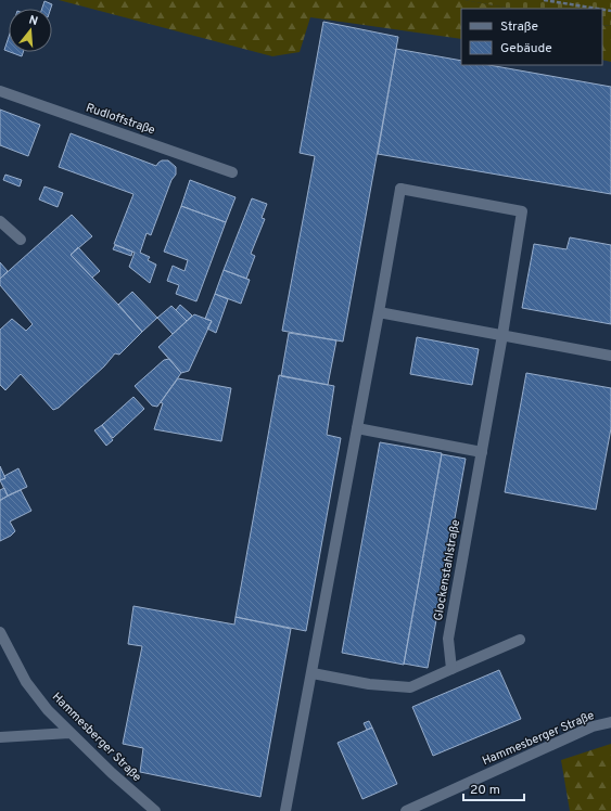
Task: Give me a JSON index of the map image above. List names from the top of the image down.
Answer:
{
  "streets": {
    "street": ["Rudloffstraße", "Glockenstahlstraße", "Hammesberger Straße"]
  },
  "legend": ["Straße", "Gebäude"],
  "scale_bar": "20 m",
  "north": "top"
}
